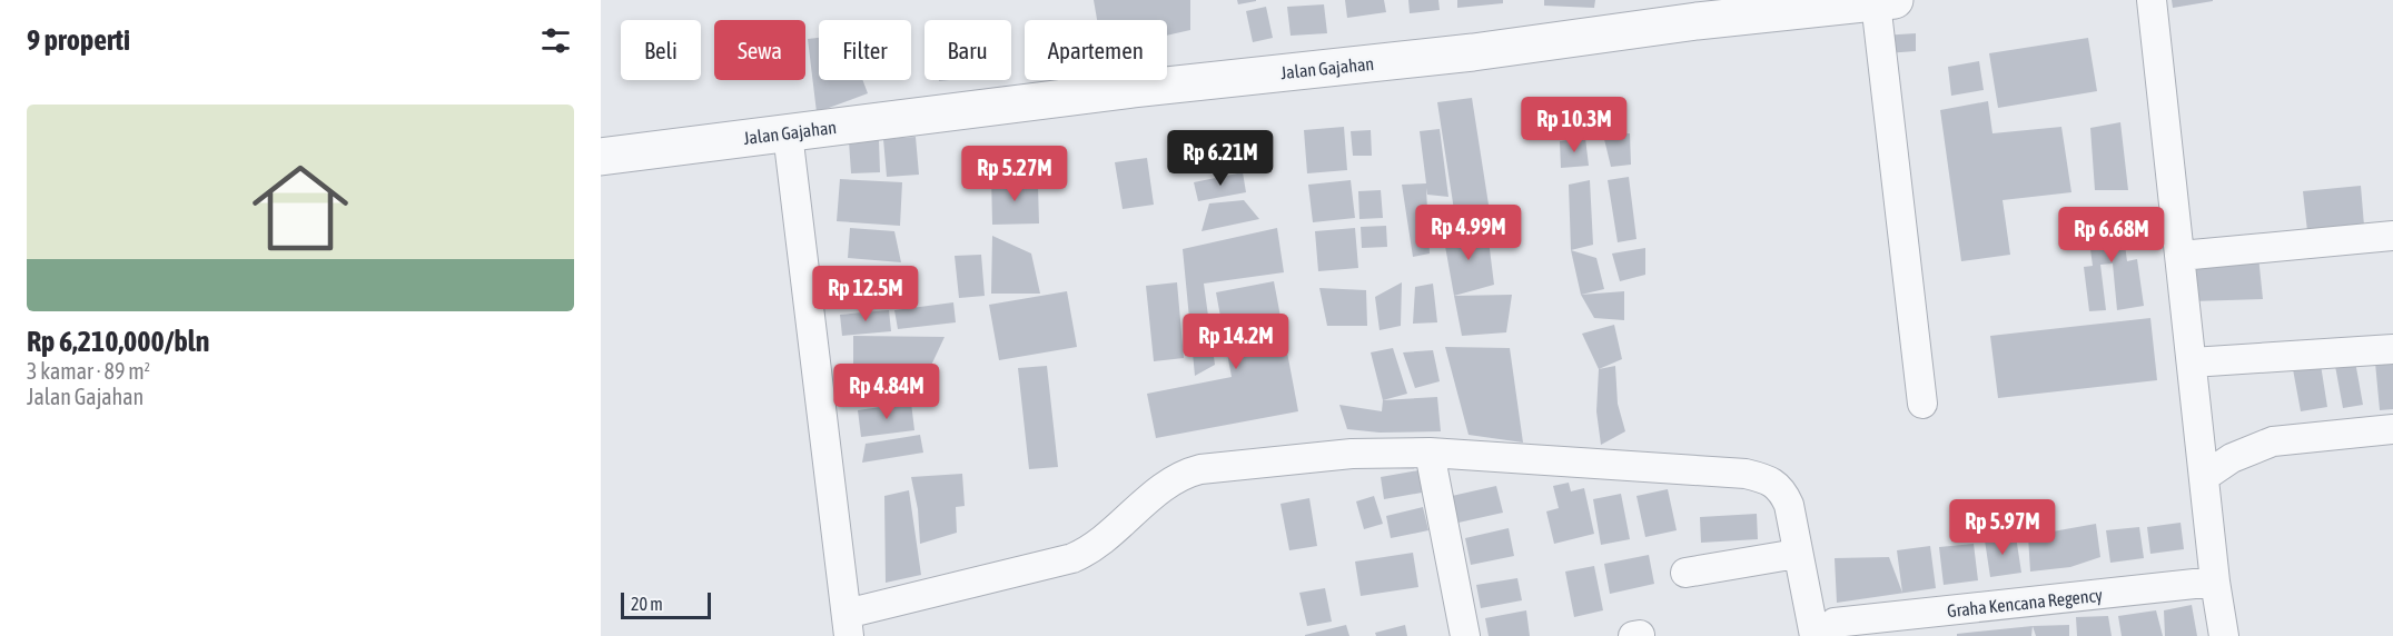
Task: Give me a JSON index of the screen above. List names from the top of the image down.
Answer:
{
  "streets": {
    "street": ["Jalan Gajahan", "Graha Kencana Regency"]
  },
  "scale_bar": "20 m",
  "page": {
    "heading": "9 properti",
    "chip": [
      "Beli",
      "Sewa",
      "Filter",
      "Baru",
      "Apartemen"
    ],
    "list": [
      {
        "name": "Rp 6,210,000/bln",
        "note": "3 kamar · 89 m² · Jalan Gajahan"
      }
    ],
    "price": [
      "Rp 10.3M",
      "Rp 6.21M",
      "Rp 5.27M",
      "Rp 4.99M",
      "Rp 6.68M",
      "Rp 12.5M",
      "Rp 14.2M",
      "Rp 4.84M",
      "Rp 5.97M"
    ],
    "scale": "20 m"
  }
}
